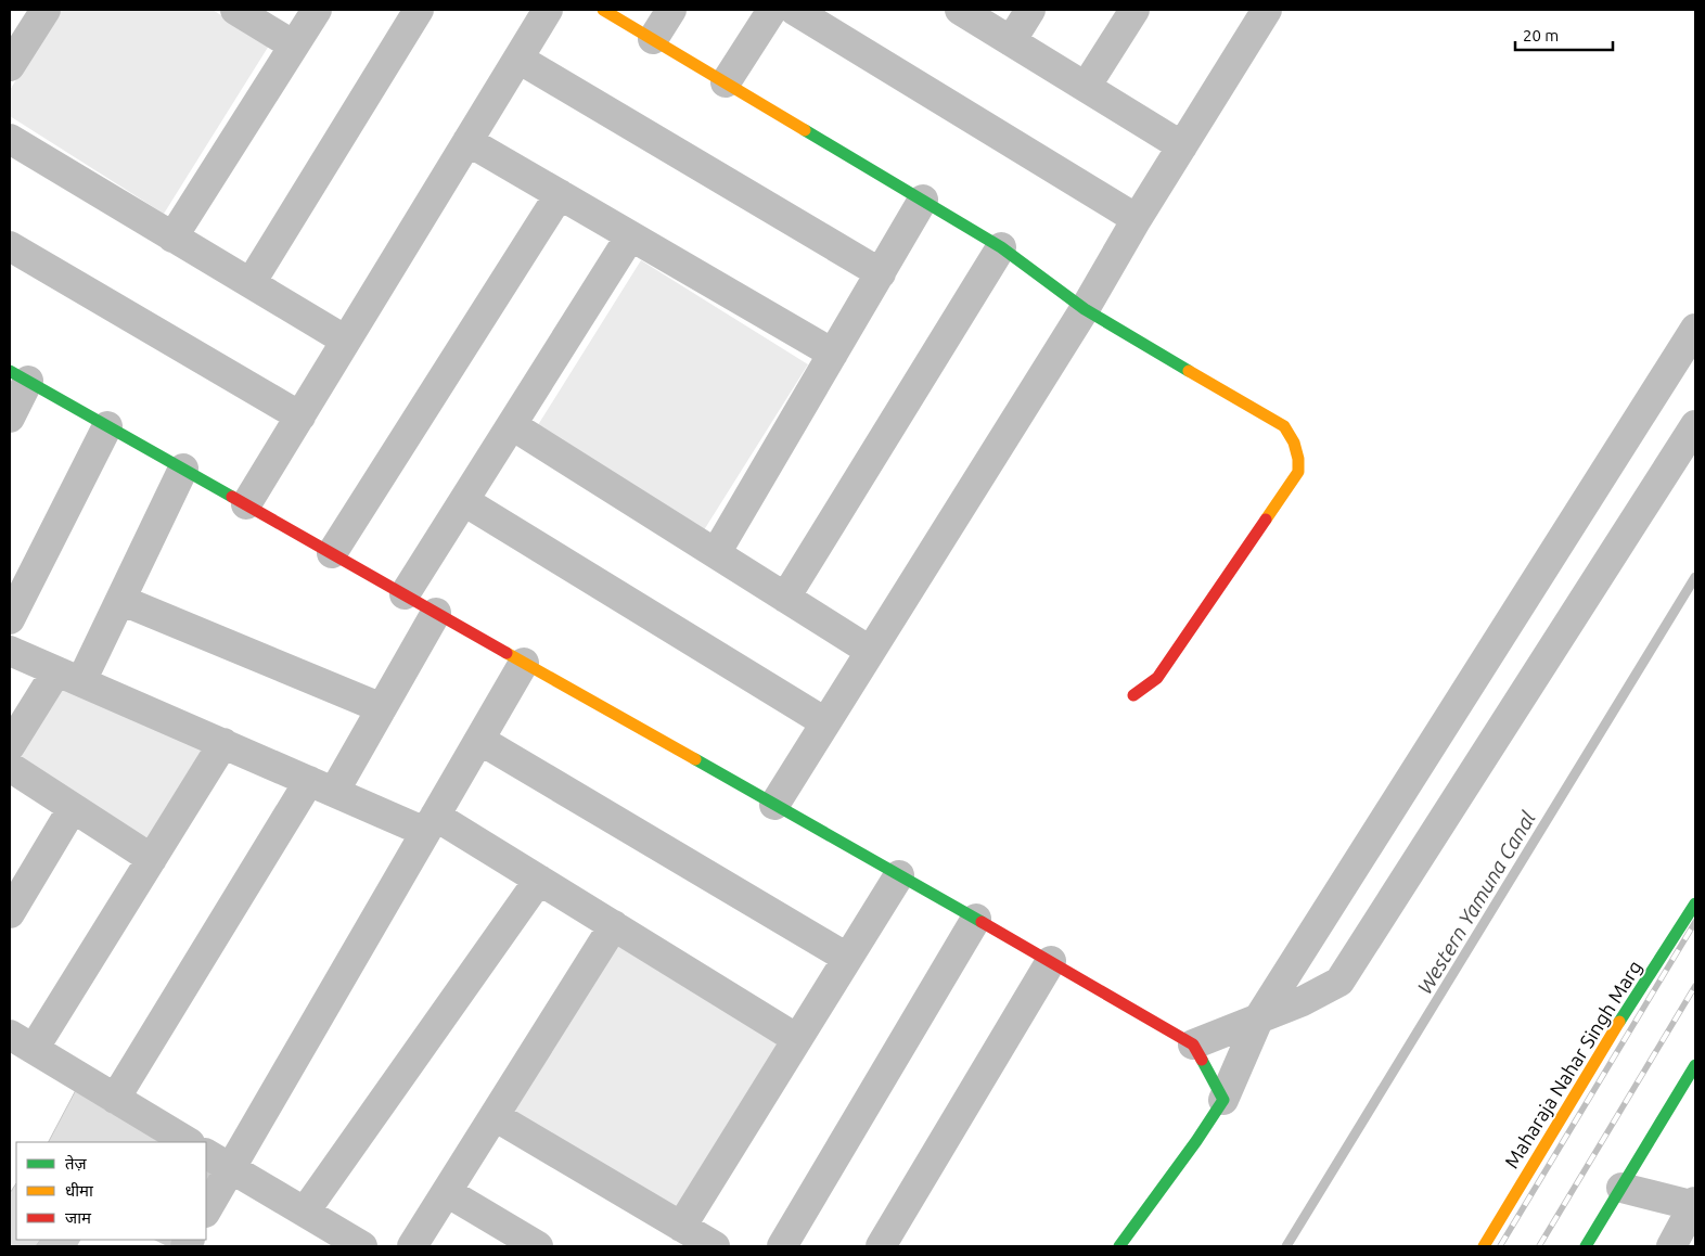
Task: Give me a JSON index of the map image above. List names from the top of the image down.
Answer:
{
  "streets": {
    "street": ["Maharaja Nahar Singh Marg"]
  },
  "water": ["Western Yamuna Canal"],
  "legend": ["तेज़", "धीमा", "जाम"],
  "scale_bar": "20 m"
}
